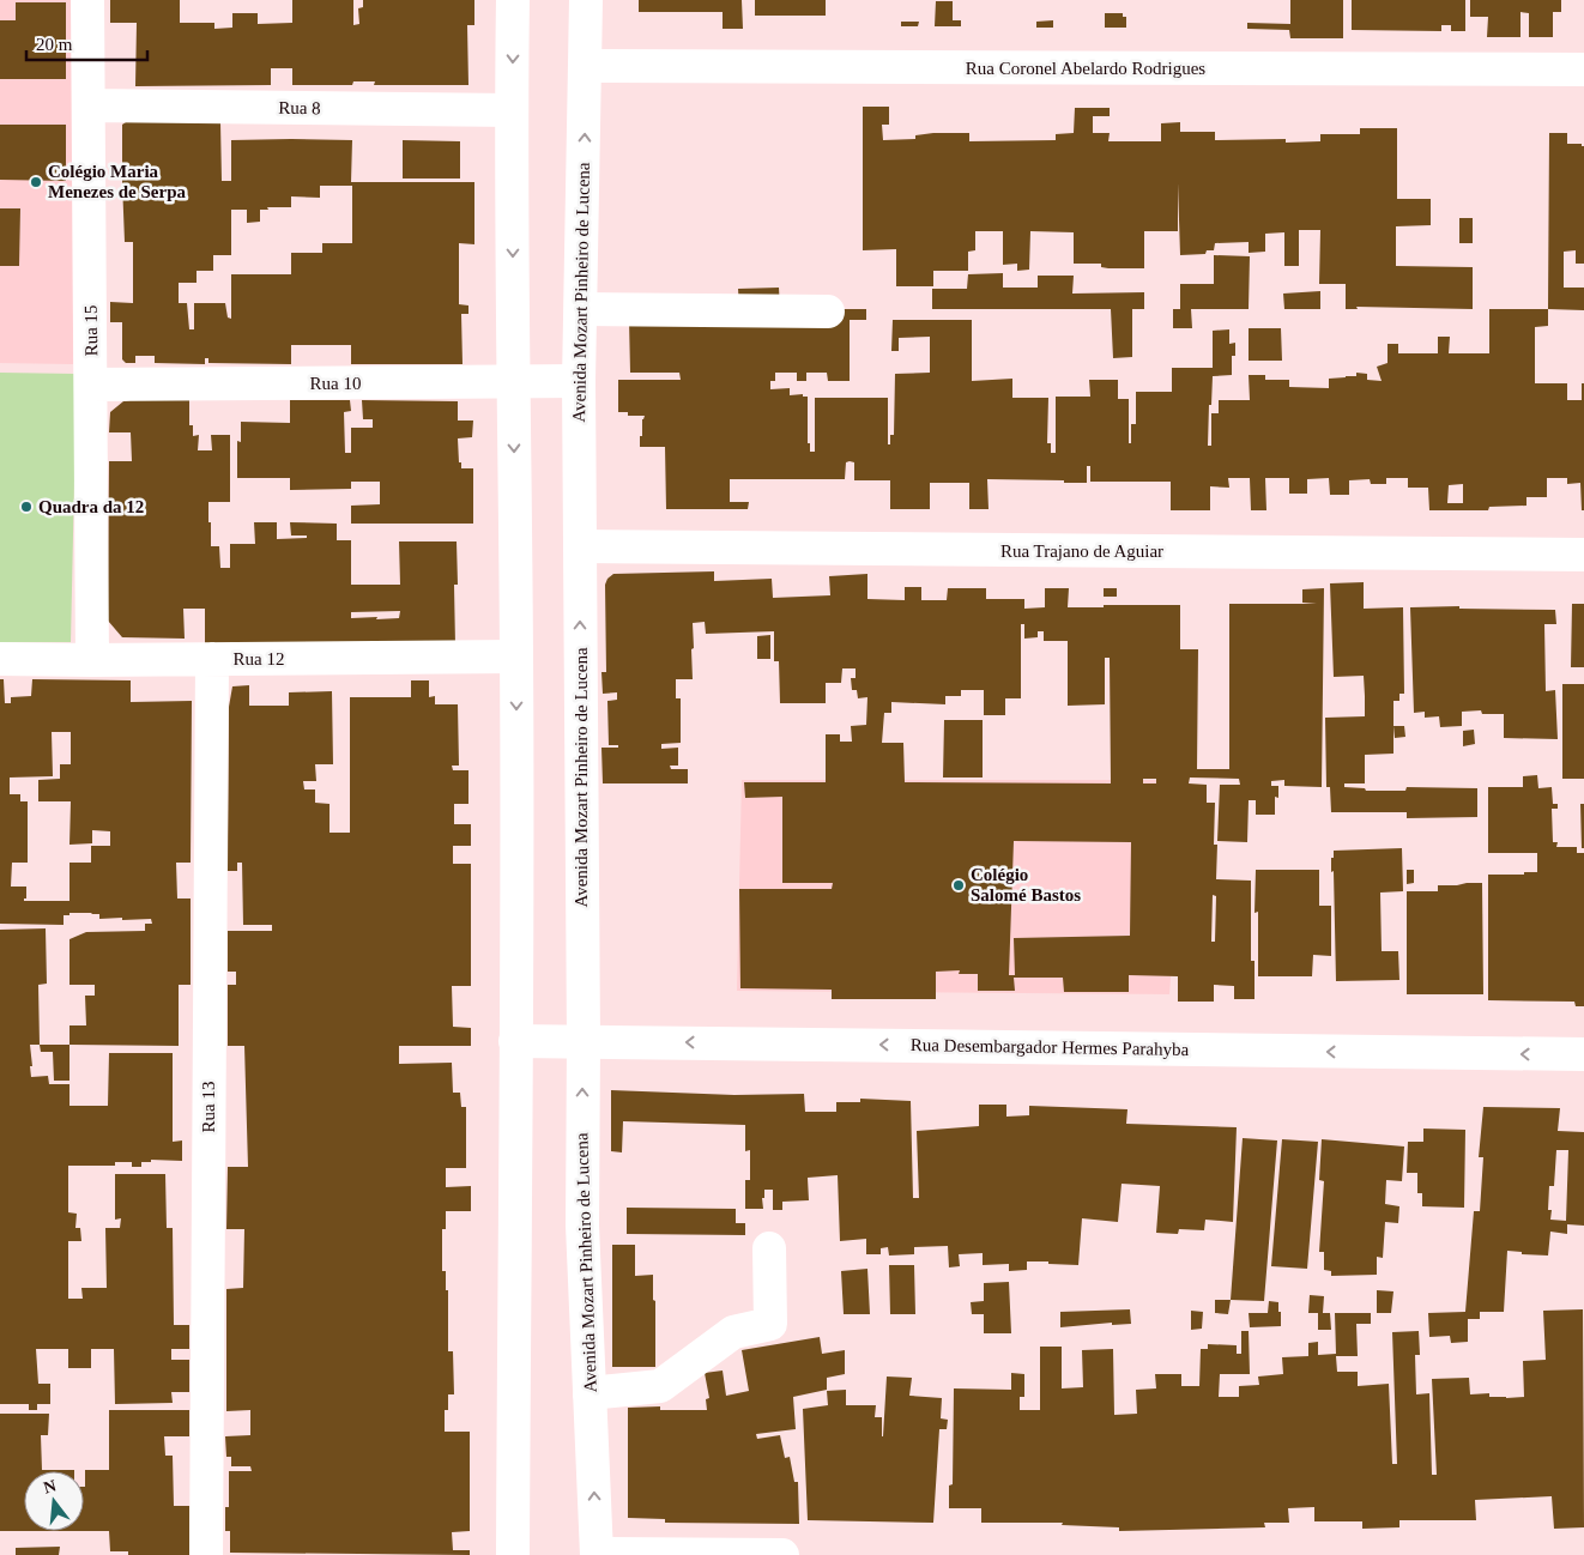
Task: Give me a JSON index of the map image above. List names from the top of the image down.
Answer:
{
  "streets": {
    "street": [
      "Rua Coronel Abelardo Rodrigues",
      "Rua 8",
      "Avenida Mozart Pinheiro de Lucena",
      "Rua 15",
      "Rua 10",
      "Rua Trajano de Aguiar",
      "Rua 12",
      "Rua Desembargador Hermes Parahyba",
      "Rua 13"
    ]
  },
  "crossings": [
    ["Rua Coronel Abelardo Rodrigues", "Avenida Mozart Pinheiro de Lucena"],
    ["Rua 8", "Rua 15"],
    ["Avenida Mozart Pinheiro de Lucena", "Rua 10"],
    ["Avenida Mozart Pinheiro de Lucena", "Rua Trajano de Aguiar"],
    ["Avenida Mozart Pinheiro de Lucena", "Rua Desembargador Hermes Parahyba"],
    ["Rua 15", "Rua 10"],
    ["Rua 15", "Rua 12"],
    ["Rua 12", "Rua 13"]
  ],
  "one_way": ["Rua Desembargador Hermes Parahyba"],
  "places": ["Colégio Maria Menezes de Serpa", "Quadra da 12", "Colégio Salomé Bastos"],
  "scale_bar": "20 m",
  "north": "top"
}
